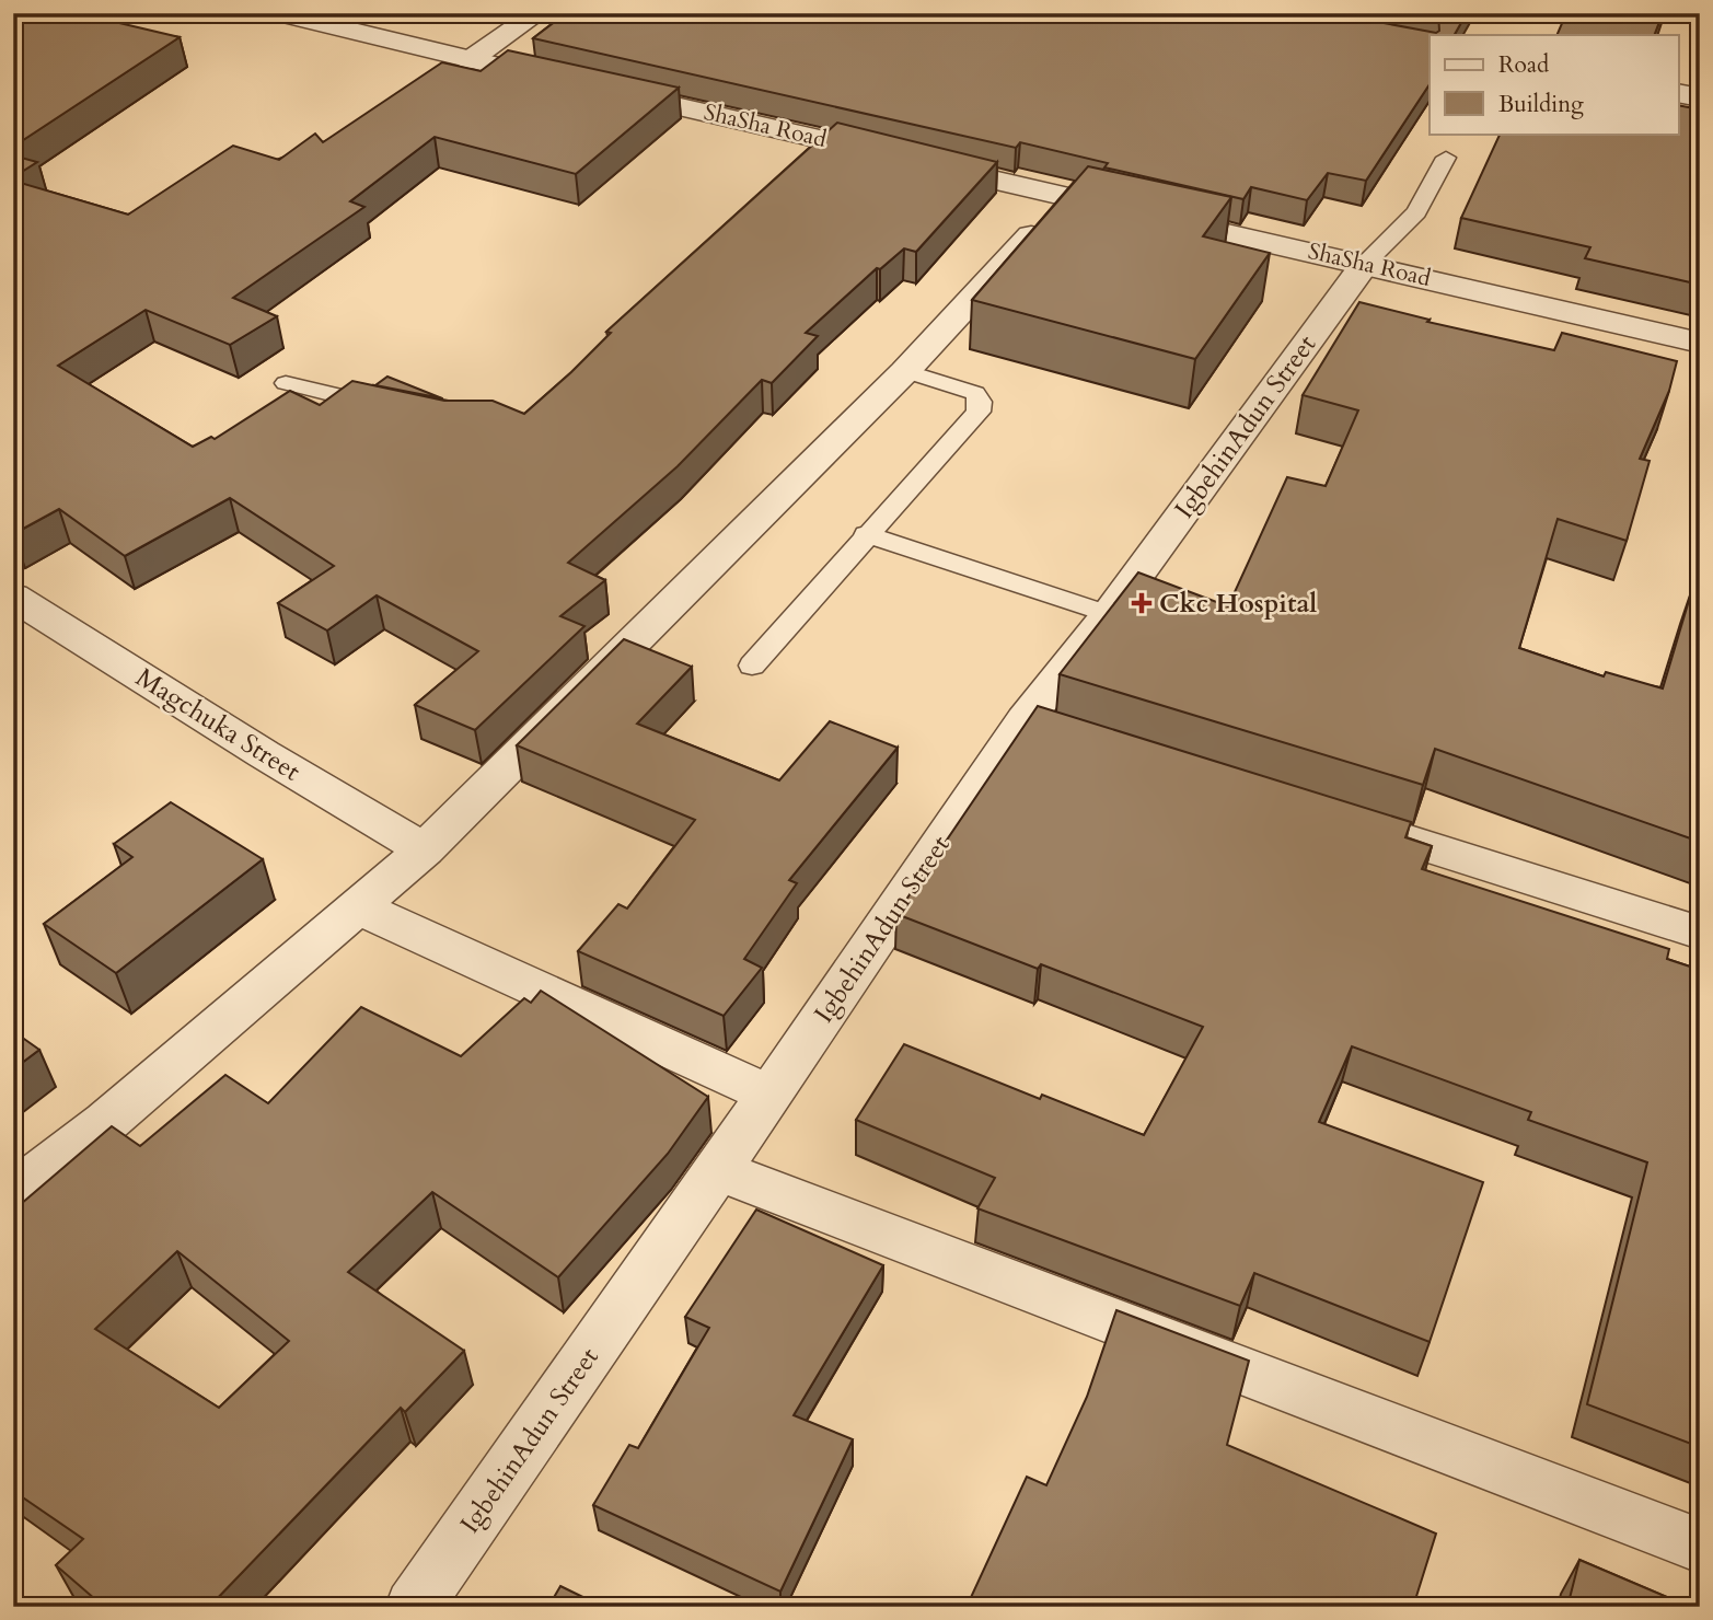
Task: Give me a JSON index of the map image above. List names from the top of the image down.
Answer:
{
  "streets": {
    "street": ["ShaSha Road", "IgbehinAdun Street", "Magchuka Street"]
  },
  "crossings": [
    ["ShaSha Road", "IgbehinAdun Street"]
  ],
  "places": {
    "health": ["Ckc Hospital"]
  },
  "legend": ["Road", "Building"]
}
